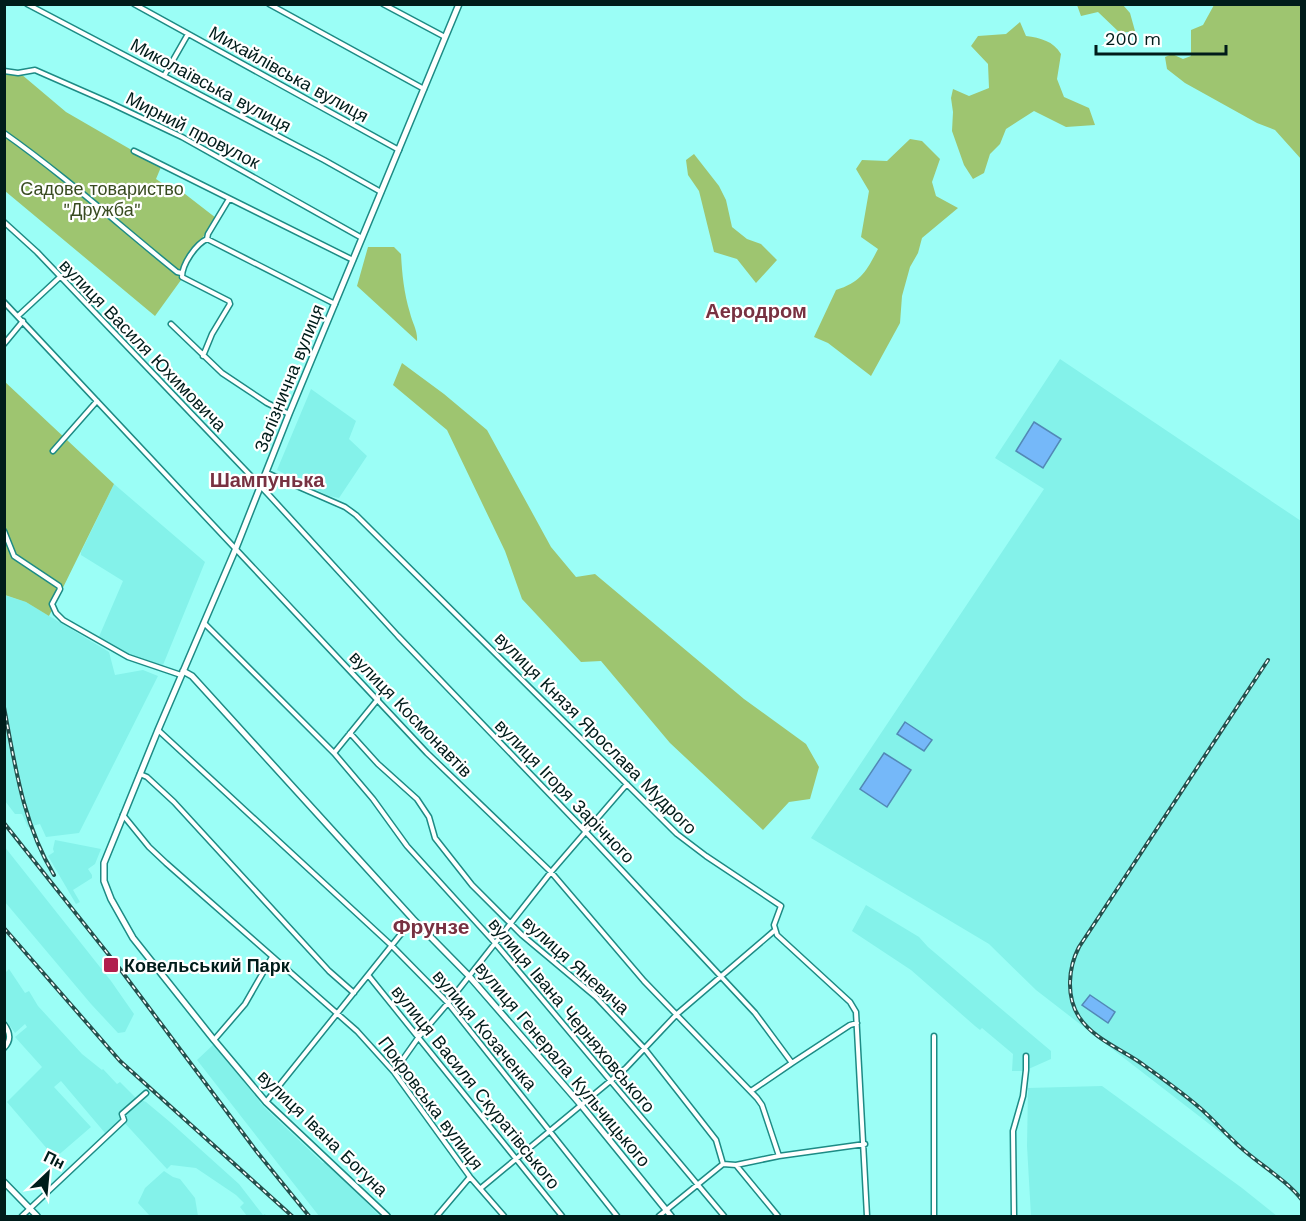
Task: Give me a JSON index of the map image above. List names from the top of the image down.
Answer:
{
  "streets": {
    "street": [
      "Михайлівська вулиця",
      "Миколаївська вулиця",
      "Мирний провулок",
      "вулиця Василя Юхимовича",
      "Залізнична вулиця",
      "вулиця Космонавтів",
      "вулиця Князя Ярослава Мудрого",
      "вулиця Ігоря Зарічного",
      "вулиця Яневича",
      "вулиця Івана Черняховського",
      "вулиця Козаченка",
      "вулиця Генерала Кульчицького",
      "вулиця Василя Скуратівського",
      "Покровська вулиця",
      "вулиця Івана Богуна"
    ]
  },
  "crossings": [
    ["Михайлівська вулиця", "Залізнична вулиця"],
    ["Миколаївська вулиця", "Залізнична вулиця"],
    ["Мирний провулок", "Залізнична вулиця"],
    ["вулиця Василя Юхимовича", "Залізнична вулиця"],
    ["вулиця Василя Юхимовича", "вулиця Ігоря Зарічного"],
    ["Залізнична вулиця", "вулиця Космонавтів"],
    ["Залізнична вулиця", "вулиця Князя Ярослава Мудрого"],
    ["Залізнична вулиця", "вулиця Ігоря Зарічного"],
    ["Залізнична вулиця", "вулиця Івана Черняховського"],
    ["Залізнична вулиця", "вулиця Козаченка"],
    ["Залізнична вулиця", "вулиця Генерала Кульчицького"],
    ["Залізнична вулиця", "Покровська вулиця"],
    ["Залізнична вулиця", "вулиця Івана Богуна"]
  ],
  "districts": ["Аеродром", "Шампунька", "Фрунзе"],
  "parks": ["Садове товариство \"Дружба\""],
  "places": {
    "transit": ["Ковельський Парк"]
  },
  "scale_bar": "200 m",
  "north": "top right"
}
